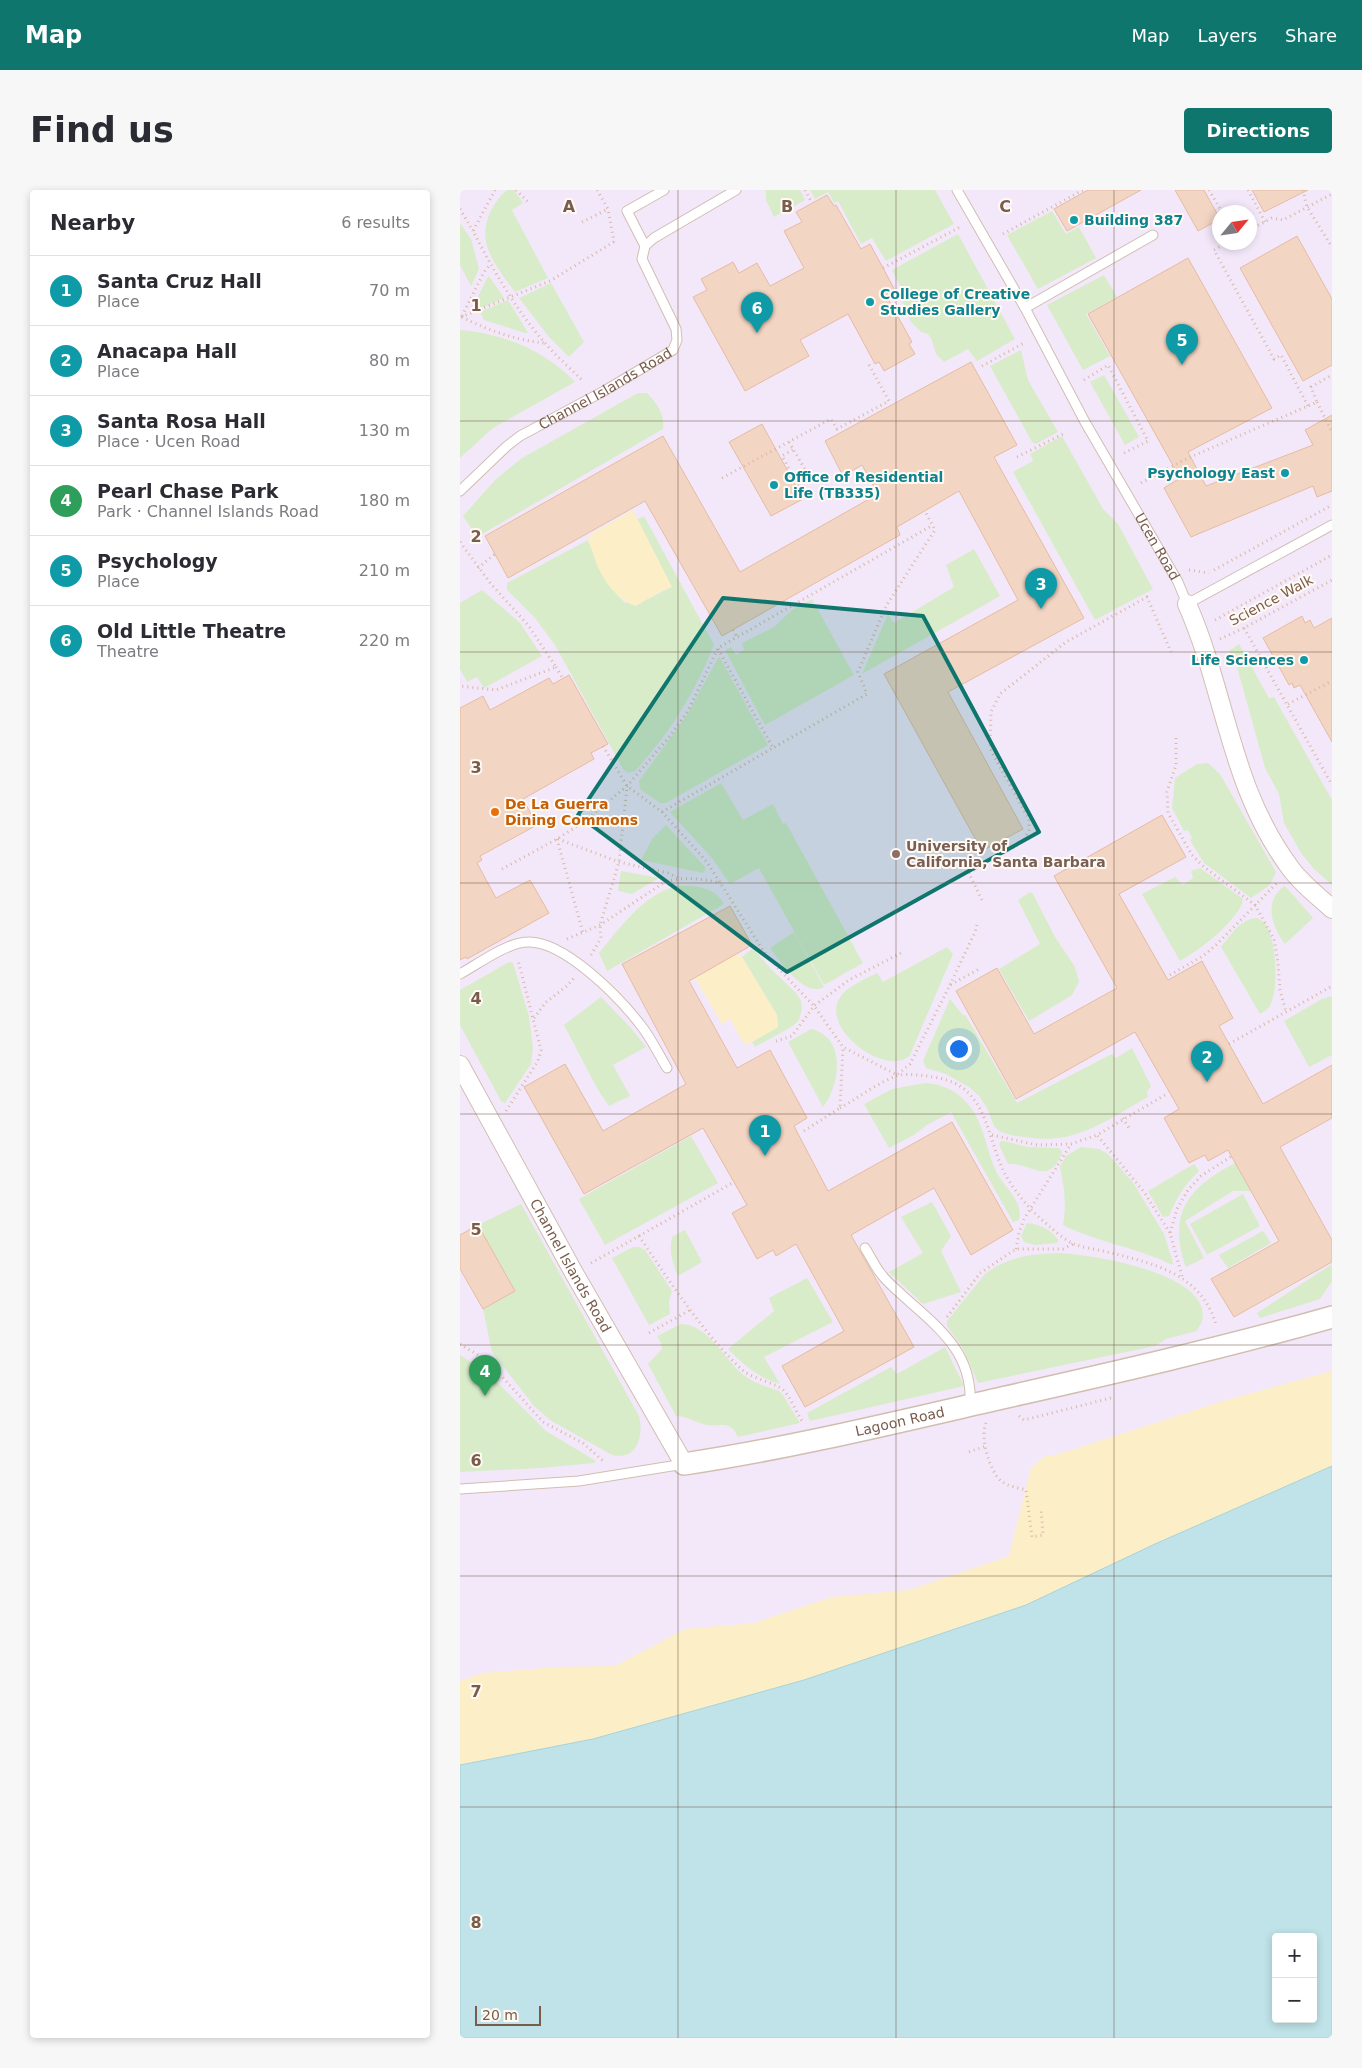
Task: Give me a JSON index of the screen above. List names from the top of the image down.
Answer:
{
  "streets": {
    "street": ["Channel Islands Road", "Ucen Road", "Lagoon Road"],
    "path": ["Science Walk"]
  },
  "crossings": [
    ["Channel Islands Road", "Lagoon Road"]
  ],
  "places": [
    "Building 387",
    "College of Creative Studies Gallery",
    "Psychology East",
    "Office of Residential Life (TB335)",
    "Life Sciences",
    "De La Guerra Dining Commons",
    "University of California, Santa Barbara"
  ],
  "scale_bar": "20 m",
  "north": "top right",
  "page": {
    "header": "Map",
    "nav": ["Map", "Layers", "Share"],
    "buttons": "Directions",
    "title": "Find us",
    "heading": ["Nearby", "6 results"],
    "list": [
      {
        "mark": "1",
        "name": "Santa Cruz Hall",
        "note": "Place",
        "value": "70 m"
      },
      {
        "mark": "2",
        "name": "Anacapa Hall",
        "note": "Place",
        "value": "80 m"
      },
      {
        "mark": "3",
        "name": "Santa Rosa Hall",
        "note": "Place · Ucen Road",
        "value": "130 m"
      },
      {
        "mark": "4",
        "name": "Pearl Chase Park",
        "note": "Park · Channel Islands Road",
        "value": "180 m"
      },
      {
        "mark": "5",
        "name": "Psychology",
        "note": "Place",
        "value": "210 m"
      },
      {
        "mark": "6",
        "name": "Old Little Theatre",
        "note": "Theatre",
        "value": "220 m"
      }
    ],
    "pins": [
      "6",
      "5",
      "3",
      "2",
      "1",
      "4"
    ],
    "map_buttons": ["+", "−"],
    "scale": "20 m"
  },
  "grid": {
    "columns": ["A", "B", "C"],
    "rows": [
      "1",
      "2",
      "3",
      "4",
      "5",
      "6",
      "7",
      "8"
    ]
  }
}
